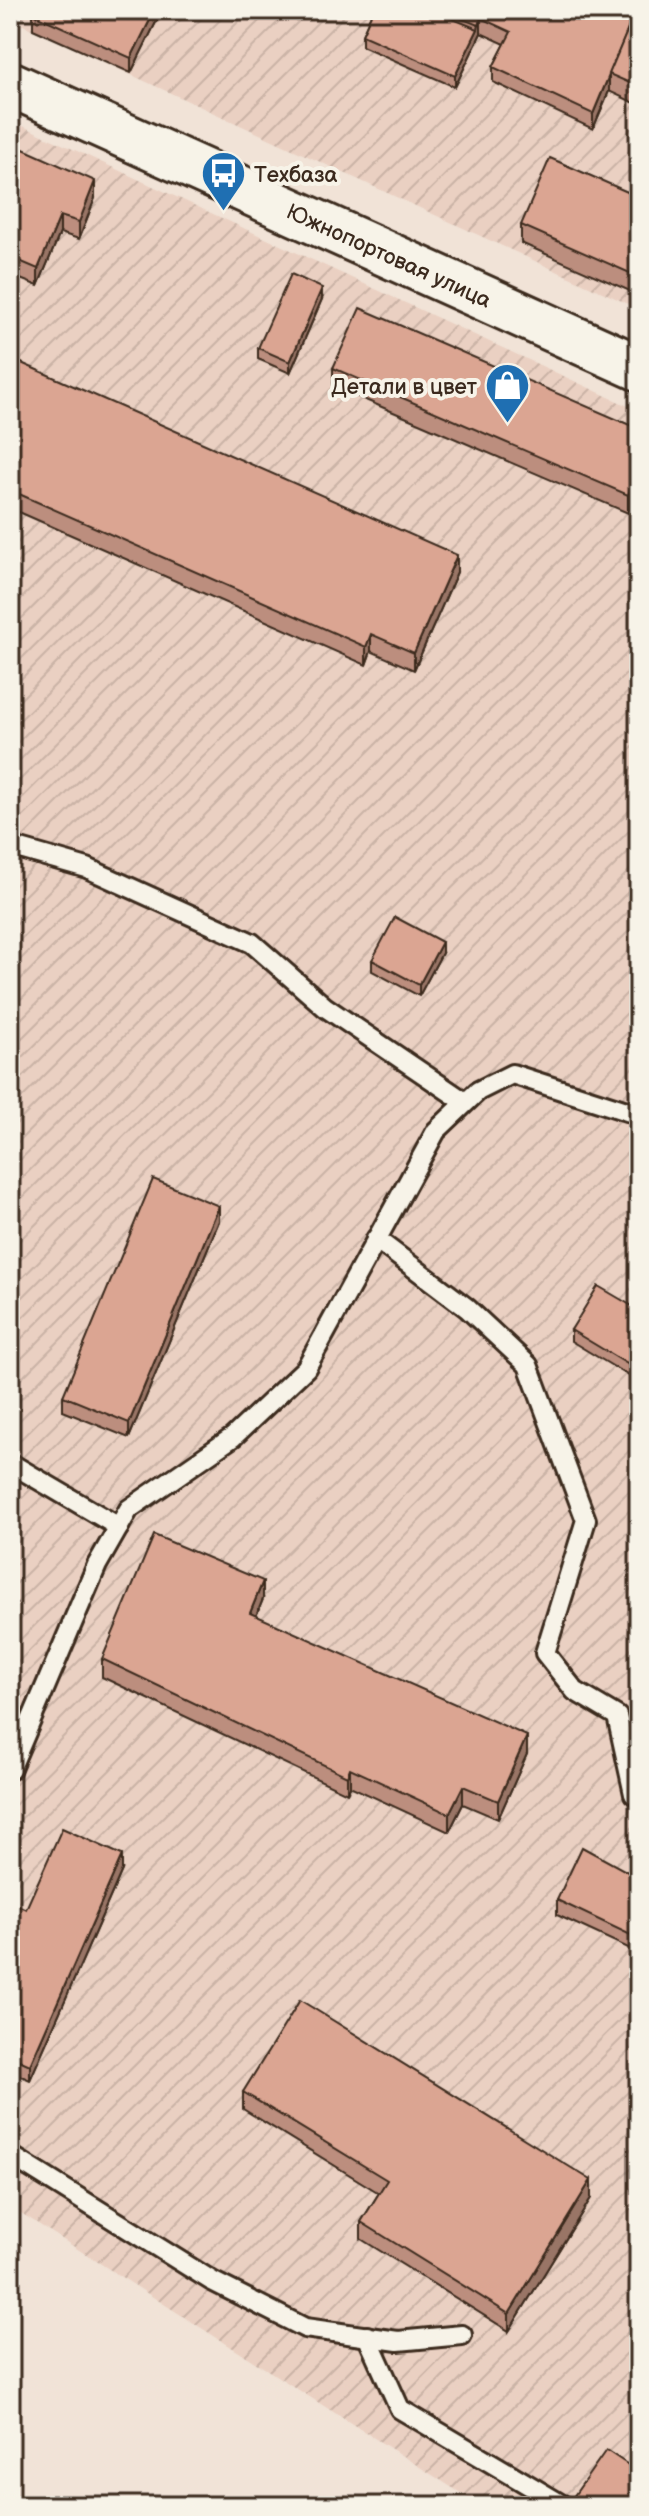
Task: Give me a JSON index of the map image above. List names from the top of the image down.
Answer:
{
  "streets": {
    "street": ["Южнопортовая улица"]
  },
  "places": {
    "bus stop": ["Техбаза"],
    "shop": ["Детали в цвет"]
  }
}
